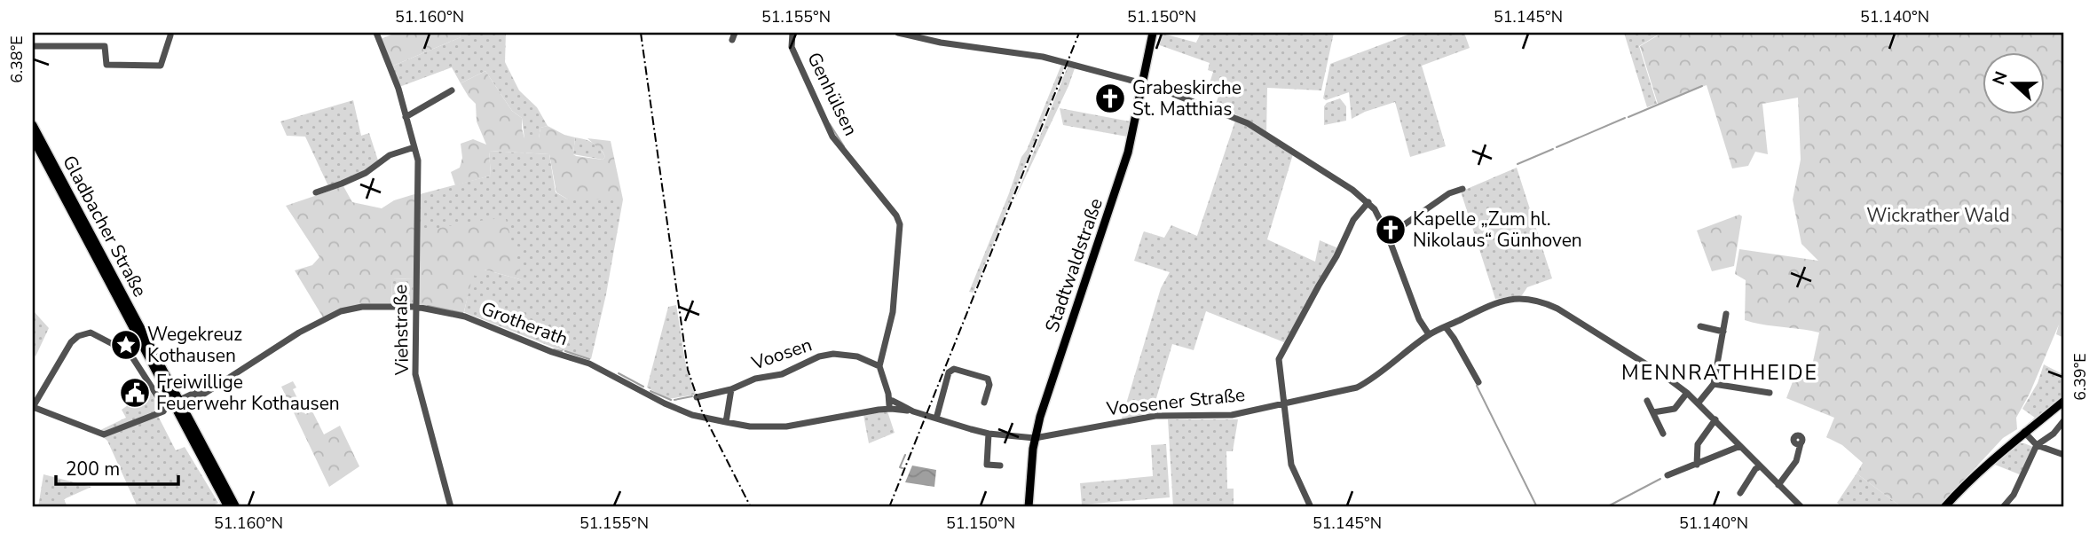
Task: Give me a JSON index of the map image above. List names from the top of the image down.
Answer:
{
  "streets": {
    "main road": ["Gladbacher Straße", "Stadtwaldstraße"],
    "street": [
      "Genhülsen",
      "Grotherath",
      "Viehstraße",
      "Voosen",
      "Voosener Straße"
    ]
  },
  "crossings": [
    ["Genhülsen", "Voosen"],
    ["Gladbacher Straße", "Grotherath"],
    ["Stadtwaldstraße", "Voosener Straße"],
    ["Grotherath", "Viehstraße"]
  ],
  "districts": ["MENNRATHHEIDE"],
  "parks": ["Wickrather Wald"],
  "places": {
    "church": ["Grabeskirche St. Matthias", "Kapelle „Zum hl. Nikolaus“ Günhoven"],
    "place": ["Wegekreuz Kothausen"],
    "public building": ["Freiwillige Feuerwehr Kothausen"]
  },
  "scale_bar": "200 m",
  "north": "left",
  "coordinates": [
    "51.160°N",
    "51.155°N",
    "51.150°N",
    "51.145°N",
    "51.140°N",
    "6.38°E",
    "6.39°E"
  ]
}
